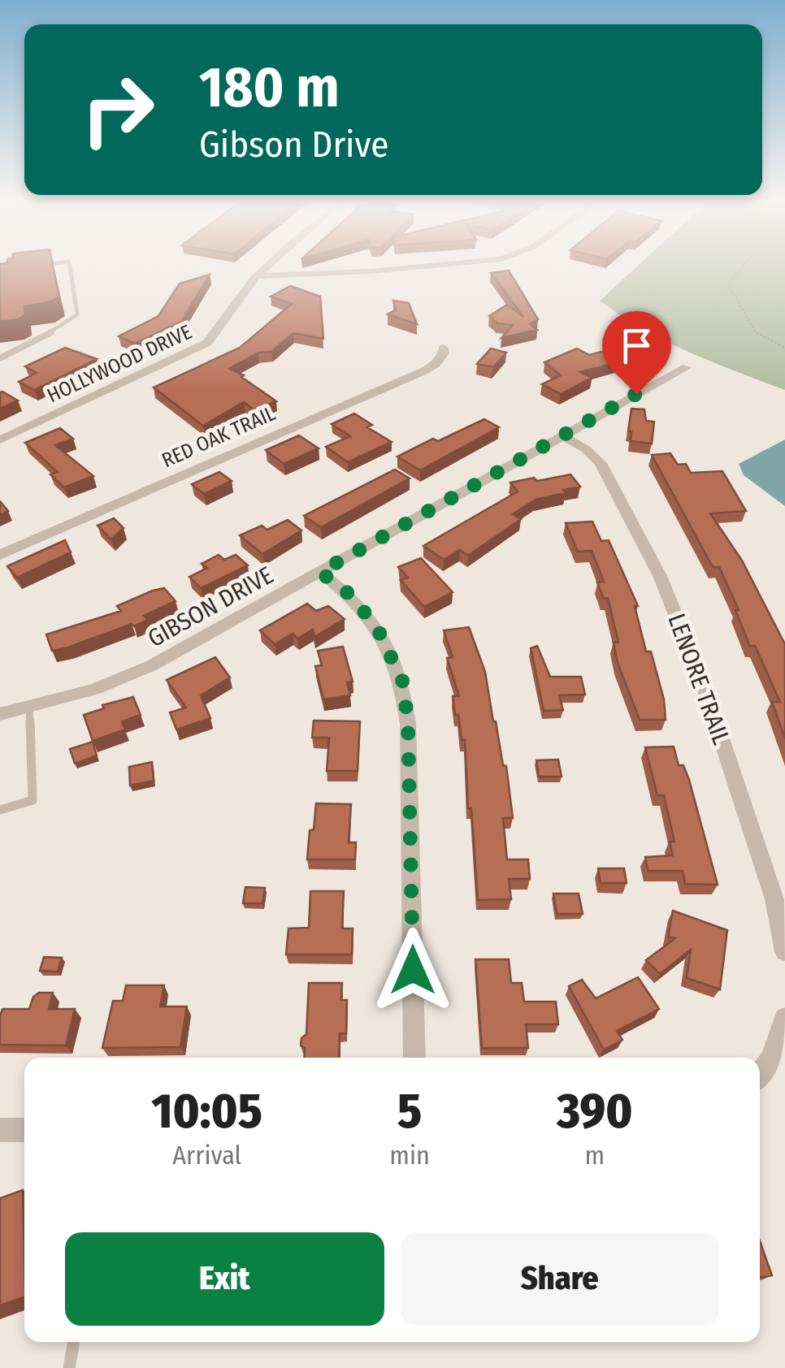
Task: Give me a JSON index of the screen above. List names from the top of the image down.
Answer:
{
  "streets": {
    "street": [
      "HOLLYWOOD DRIVE",
      "RED OAK TRAIL",
      "GIBSON DRIVE",
      "LENORE TRAIL"
    ]
  },
  "crossings": [
    ["GIBSON DRIVE", "LENORE TRAIL"]
  ],
  "page": {
    "turn": ["180 m", "Gibson Drive"],
    "eta": [
      "10:05",
      "Arrival",
      "5",
      "min",
      "390",
      "m"
    ],
    "buttons": ["Exit", "Share"]
  }
}
